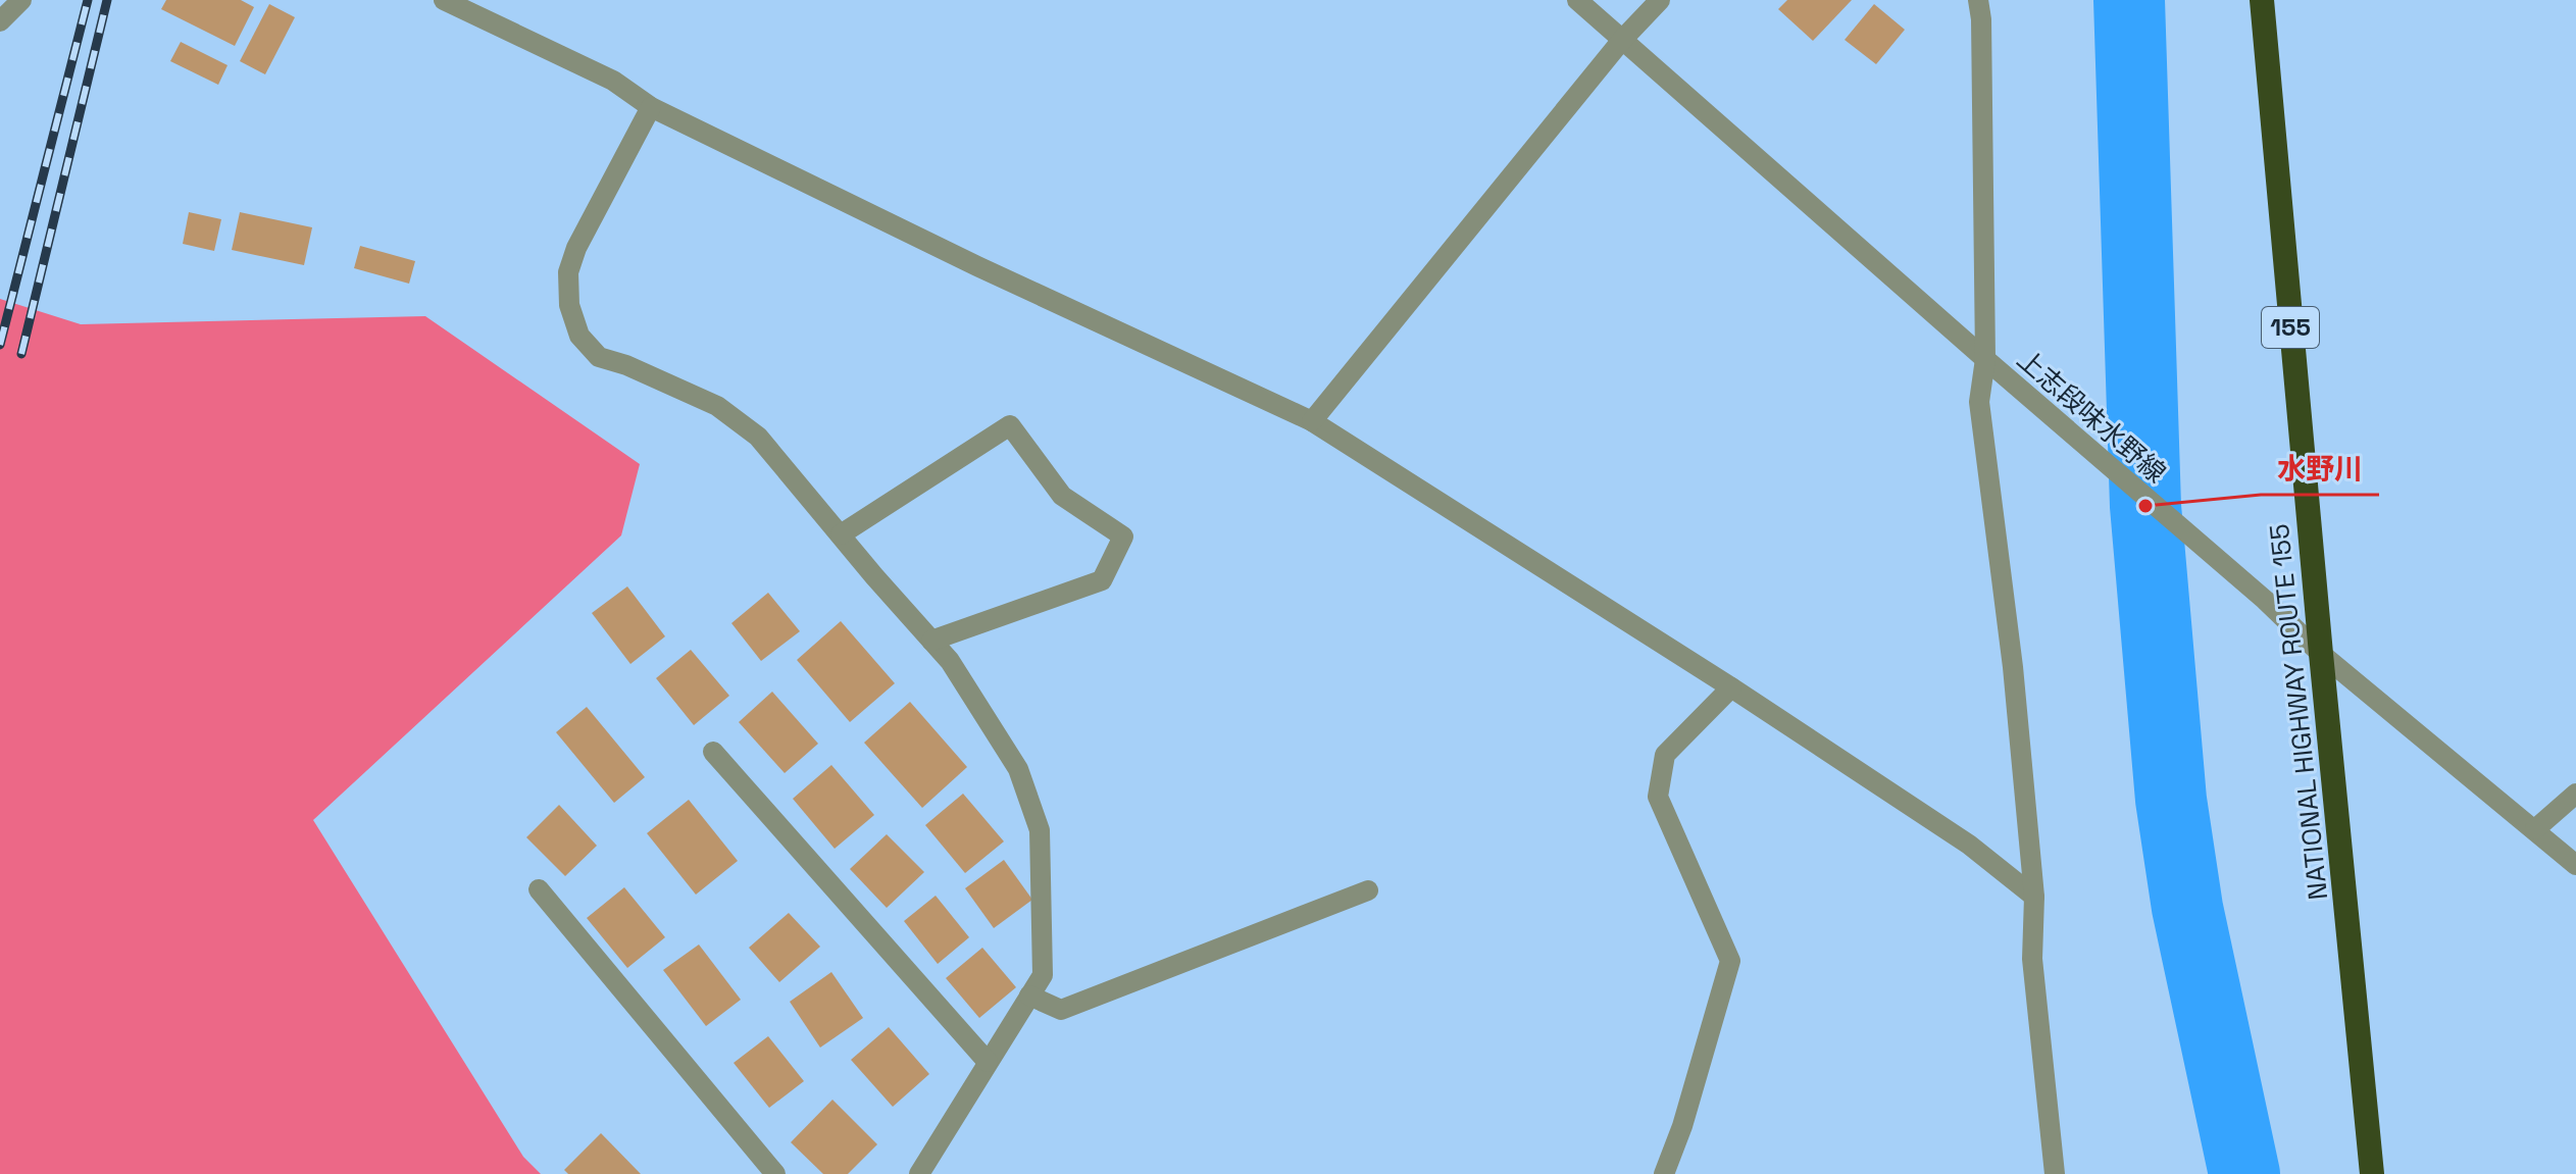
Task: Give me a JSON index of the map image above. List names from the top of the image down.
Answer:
{
  "streets": {
    "highway": ["155", "NATIONAL HIGHWAY ROUTE 155"],
    "street": ["上志段味水野線"]
  },
  "crossings": [
    ["上志段味水野線", "NATIONAL HIGHWAY ROUTE 155"]
  ],
  "places": ["水野川"]
}
